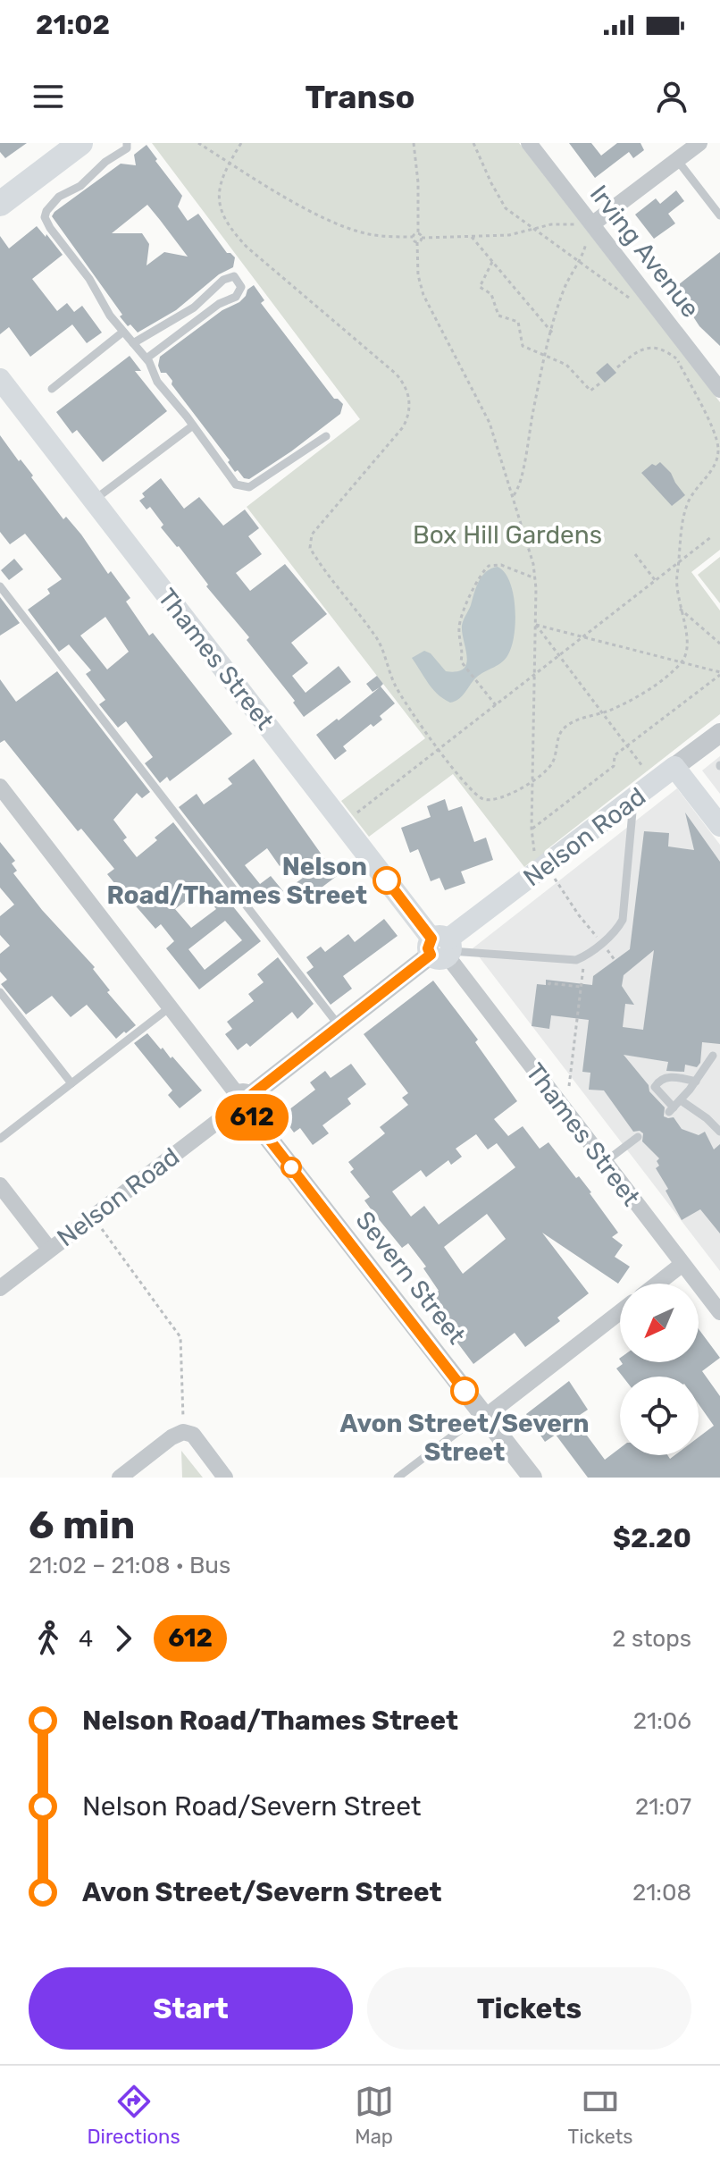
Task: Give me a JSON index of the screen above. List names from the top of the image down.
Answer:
{
  "streets": {
    "main road": ["Thames Street", "Nelson Road"],
    "street": ["Irving Avenue", "Severn Street"]
  },
  "crossings": [
    ["Thames Street", "Nelson Road"],
    ["Nelson Road", "Severn Street"]
  ],
  "parks": ["Box Hill Gardens"],
  "places": ["Nelson Road/Thames Street", "Avon Street/Severn Street"],
  "lines": ["bus line 612"],
  "north": "bottom left",
  "page": {
    "status": "21:02",
    "header": "Transo",
    "on_map": "612",
    "heading": ["6 min", "21:02 – 21:08 · Bus", "$2.20"],
    "legs": ["4", "612", "2 stops"],
    "list": [
      {
        "name": "Nelson Road/Thames Street",
        "value": "21:06"
      },
      {
        "name": "Nelson Road/Severn Street",
        "value": "21:07"
      },
      {
        "name": "Avon Street/Severn Street",
        "value": "21:08"
      }
    ],
    "buttons": ["Start", "Tickets"],
    "tabs": ["Directions", "Map", "Tickets"]
  }
}
